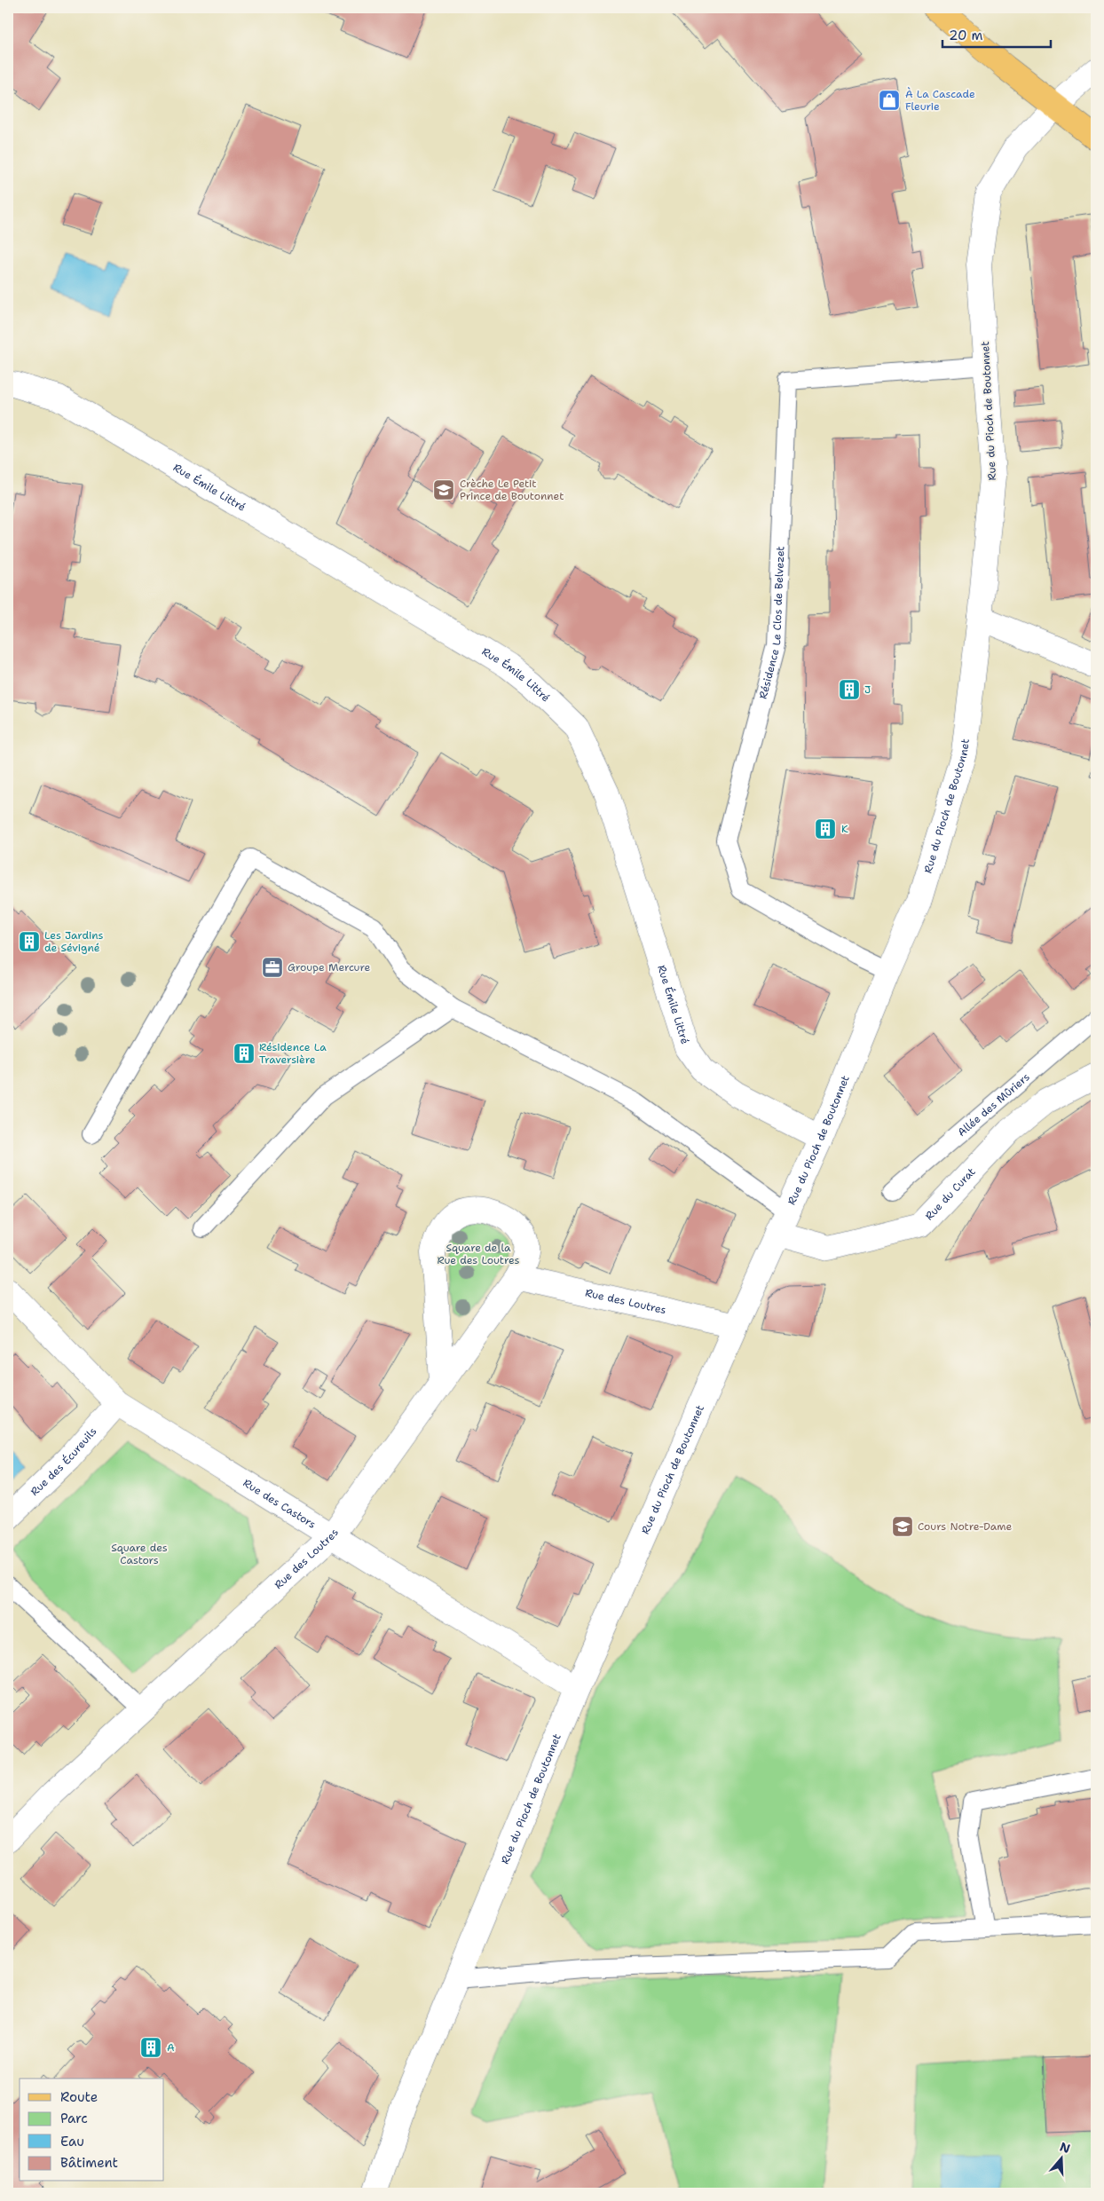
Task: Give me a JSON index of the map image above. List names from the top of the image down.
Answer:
{
  "streets": {
    "street": [
      "Rue du Pioch de Boutonnet",
      "Rue Émile Littré",
      "Rue du Curat",
      "Rue des Loutres",
      "Rue des Écureuils",
      "Rue des Castors"
    ],
    "lane": ["Résidence Le Clos de Belvezet", "Allée des Mûriers"]
  },
  "crossings": [
    ["Rue du Pioch de Boutonnet", "Rue Émile Littré"],
    ["Rue du Pioch de Boutonnet", "Résidence Le Clos de Belvezet"],
    ["Rue du Pioch de Boutonnet", "Rue du Curat"],
    ["Rue du Pioch de Boutonnet", "Rue des Loutres"],
    ["Rue du Pioch de Boutonnet", "Rue des Castors"],
    ["Rue des Loutres", "Rue des Castors"],
    ["Rue des Écureuils", "Rue des Castors"]
  ],
  "parks": ["Square de la Rue des Loutres", "Square des Castors"],
  "places": {
    "shop": ["À La Cascade Fleurie"],
    "school or university": ["Crèche Le Petit Prince de Boutonnet", "Cours Notre-Dame"],
    "building": [
      "J",
      "K",
      "Les Jardins de Sévigné",
      "Résidence La Traversière",
      "A"
    ],
    "office": ["Groupe Mercure"]
  },
  "legend": [
    "Route",
    "Parc",
    "Eau",
    "Bâtiment"
  ],
  "scale_bar": "20 m",
  "north": "top"
}
